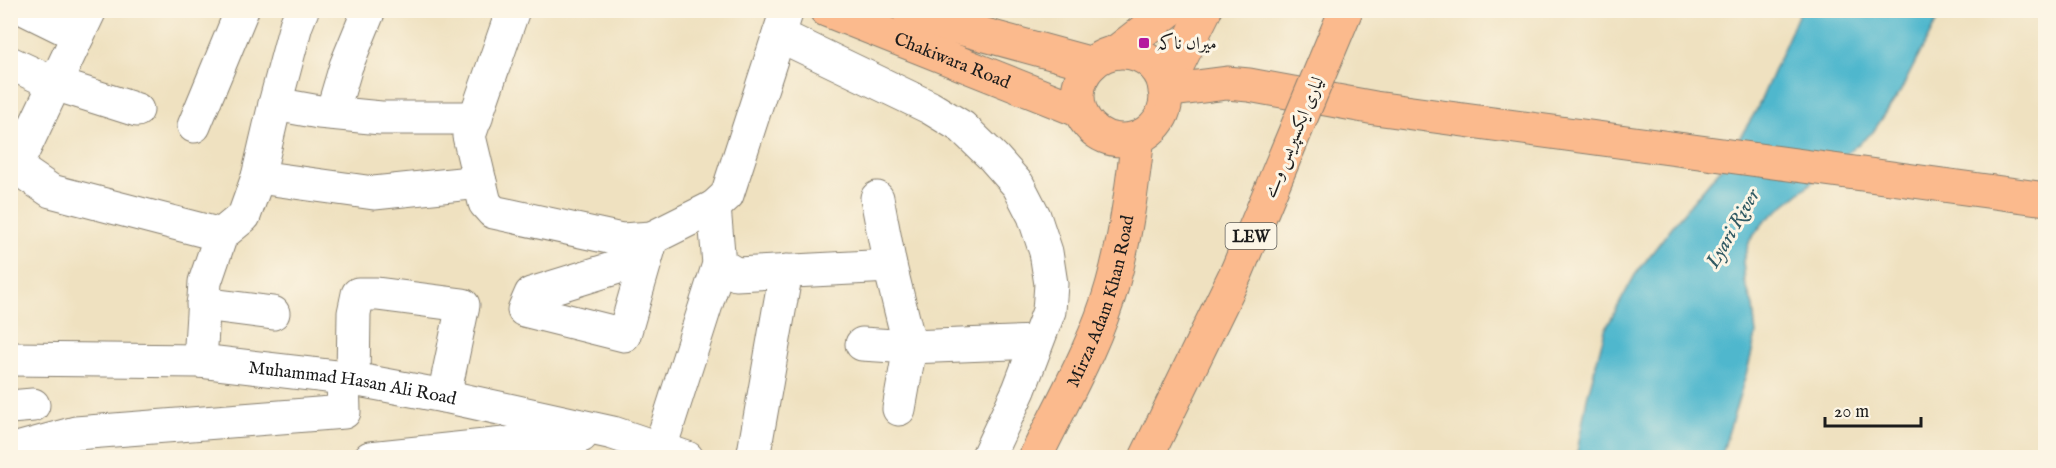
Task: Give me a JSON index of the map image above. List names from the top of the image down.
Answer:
{
  "streets": {
    "main road": [
      "Chakiwara Road",
      "لیاری ایکسپریس وے",
      "LEW",
      "Mirza Adam Khan Road"
    ],
    "street": ["Muhammad Hasan Ali Road"]
  },
  "crossings": [
    ["Chakiwara Road", "Mirza Adam Khan Road"]
  ],
  "water": ["Lyari River"],
  "places": {
    "transit": ["میراں ناکہ"]
  },
  "scale_bar": "20 m"
}
